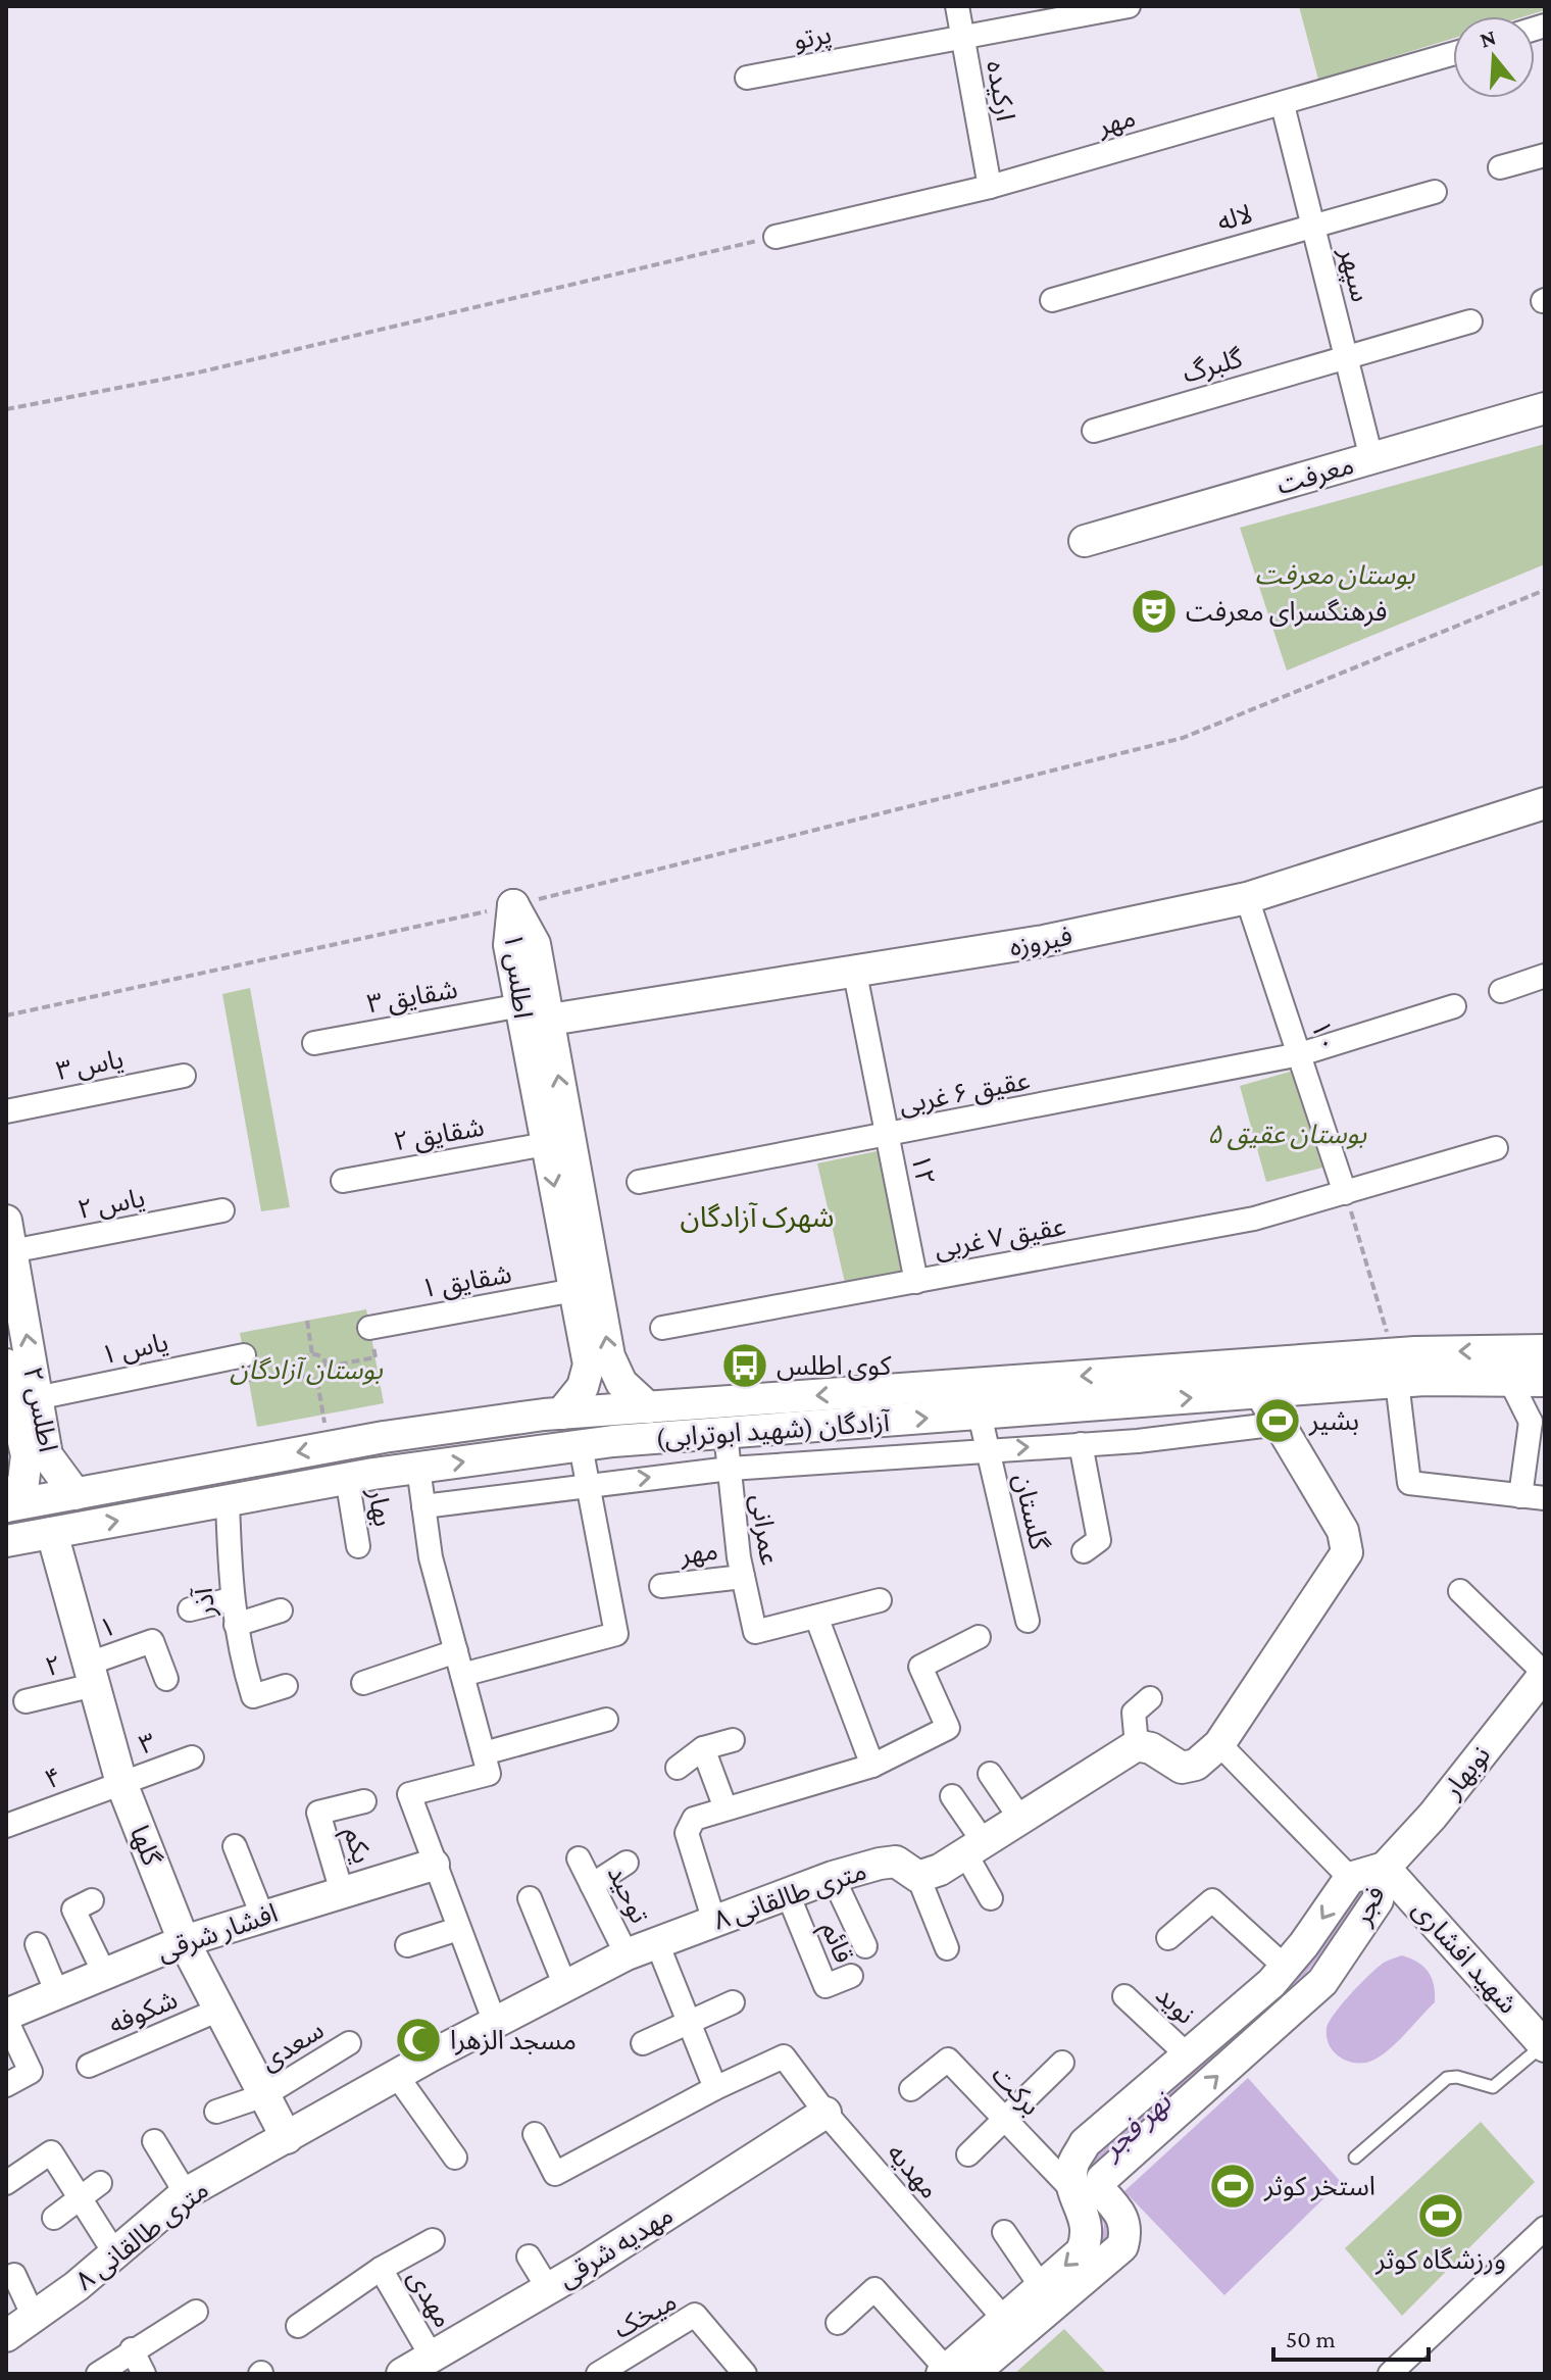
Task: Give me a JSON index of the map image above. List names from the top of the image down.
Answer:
{
  "streets": {
    "street": [
      "پرتو",
      "ارکیده",
      "مهر",
      "لاله",
      "سپهر",
      "گلبرگ",
      "معرفت",
      "فیروزه",
      "اطلس ۱",
      "شقایق ۳",
      "۱۰",
      "یاس ۳",
      "عقیق ۶ غربی",
      "شقایق ۲",
      "۱۲",
      "یاس ۲",
      "عقیق ۷ غربی",
      "شقایق ۱",
      "یاس ۱",
      "اطلس ۲",
      "آزادگان (شهید ابوترابی)",
      "بهار",
      "گلستان",
      "عمرانی",
      "آذر",
      "۱",
      "۲",
      "۳",
      "نوبهار",
      "۴",
      "گلها",
      "یکم",
      "توحید",
      "۸ متری طالقانی",
      "فجر",
      "افشار شرقی",
      "قائم",
      "شهید افشاری",
      "نوید",
      "شکوفه",
      "سعدی",
      "برکت",
      "مهدیه",
      "مهدیه شرقی",
      "مهدی",
      "میخک"
    ]
  },
  "crossings": [
    ["پرتو", "ارکیده"],
    ["ارکیده", "مهر"],
    ["مهر", "سپهر"],
    ["مهر", "عمرانی"],
    ["لاله", "سپهر"],
    ["سپهر", "گلبرگ"],
    ["سپهر", "معرفت"],
    ["فیروزه", "اطلس ۱"],
    ["فیروزه", "شقایق ۳"],
    ["فیروزه", "۱۰"],
    ["فیروزه", "۱۲"],
    ["اطلس ۱", "شقایق ۳"],
    ["اطلس ۱", "شقایق ۲"],
    ["اطلس ۱", "شقایق ۱"],
    ["اطلس ۱", "آزادگان (شهید ابوترابی)"],
    ["۱۰", "عقیق ۶ غربی"],
    ["۱۰", "عقیق ۷ غربی"],
    ["عقیق ۶ غربی", "۱۲"],
    ["۱۲", "عقیق ۷ غربی"],
    ["یاس ۲", "اطلس ۲"],
    ["یاس ۱", "اطلس ۲"],
    ["اطلس ۲", "آزادگان (شهید ابوترابی)"],
    ["آزادگان (شهید ابوترابی)", "بهار"],
    ["آزادگان (شهید ابوترابی)", "گلستان"],
    ["آزادگان (شهید ابوترابی)", "عمرانی"],
    ["آزادگان (شهید ابوترابی)", "آذر"],
    ["آزادگان (شهید ابوترابی)", "گلها"],
    ["۱", "۲"],
    ["۱", "گلها"],
    ["۲", "گلها"],
    ["۳", "۴"],
    ["۳", "گلها"],
    ["نوبهار", "فجر"],
    ["نوبهار", "شهید افشاری"],
    ["۴", "گلها"],
    ["گلها", "۸ متری طالقانی"],
    ["گلها", "افشار شرقی"],
    ["گلها", "شکوفه"],
    ["گلها", "سعدی"],
    ["یکم", "افشار شرقی"],
    ["توحید", "۸ متری طالقانی"],
    ["۸ متری طالقانی", "قائم"],
    ["فجر", "شهید افشاری"],
    ["فجر", "نوید"],
    ["فجر", "برکت"],
    ["فجر", "مهدیه"],
    ["مهدیه", "مهدیه شرقی"],
    ["مهدیه شرقی", "مهدی"]
  ],
  "districts": ["شهرک آزادگان"],
  "water": ["نهر فجر"],
  "parks": ["بوستان معرفت", "بوستان عقیق ۵", "بوستان آزادگان"],
  "places": {
    "theatre": ["فرهنگسرای معرفت"],
    "bus stop": ["کوی اطلس"],
    "sports": ["بشیر", "استخر کوثر", "ورزشگاه کوثر"],
    "mosque": ["مسجد الزهرا"]
  },
  "scale_bar": "50 m",
  "north": "top"
}
